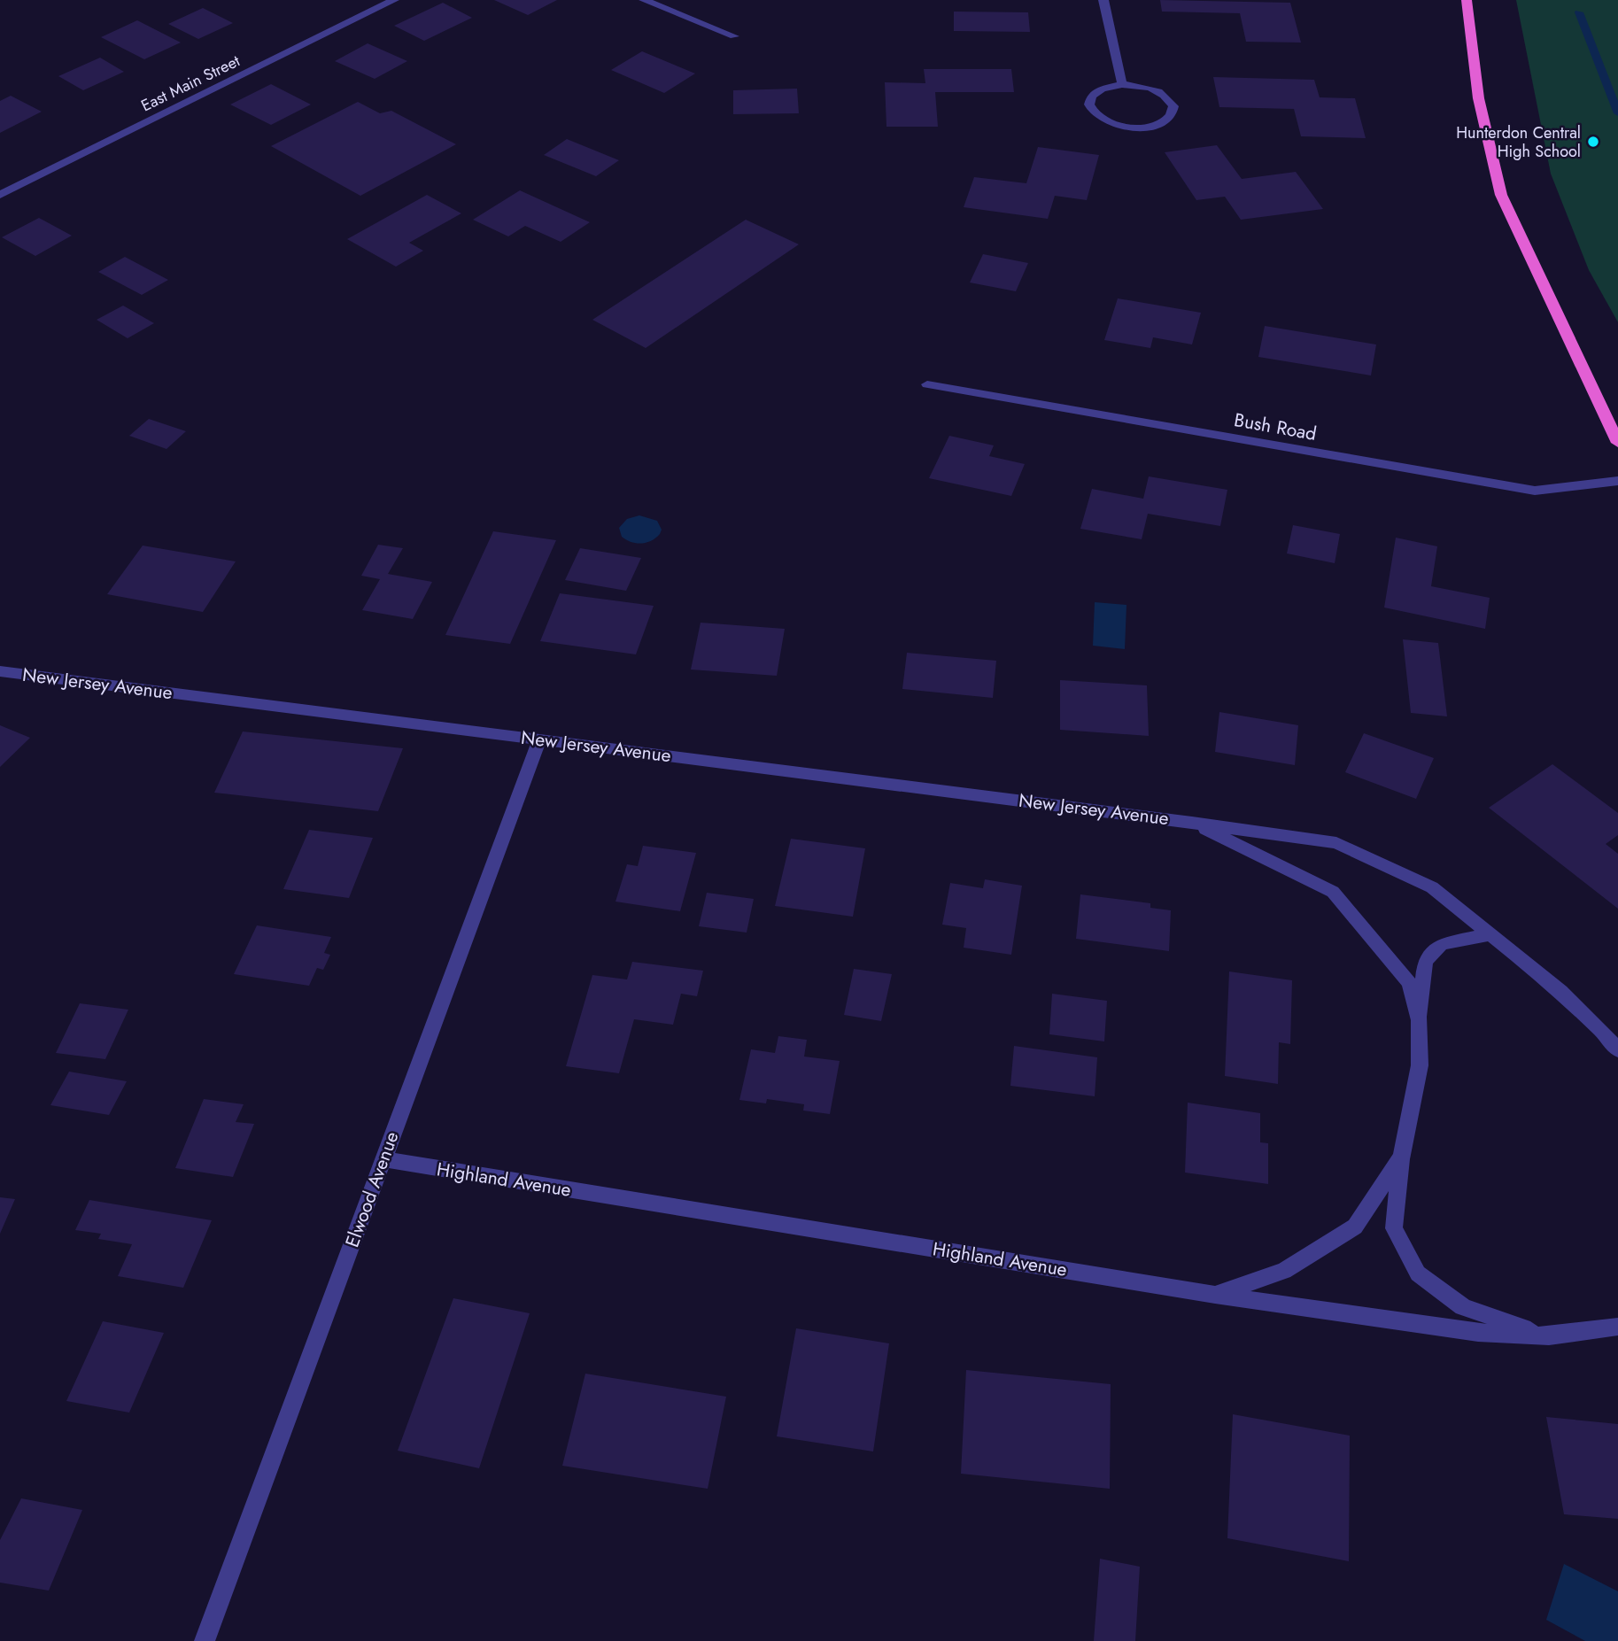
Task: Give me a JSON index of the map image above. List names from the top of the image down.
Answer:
{
  "streets": {
    "street": [
      "East Main Street",
      "Bush Road",
      "New Jersey Avenue",
      "Highland Avenue",
      "Elwood Avenue"
    ]
  },
  "crossings": [
    ["New Jersey Avenue", "Highland Avenue"],
    ["New Jersey Avenue", "Elwood Avenue"],
    ["Highland Avenue", "Elwood Avenue"]
  ],
  "places": ["Hunterdon Central High School"]
}
